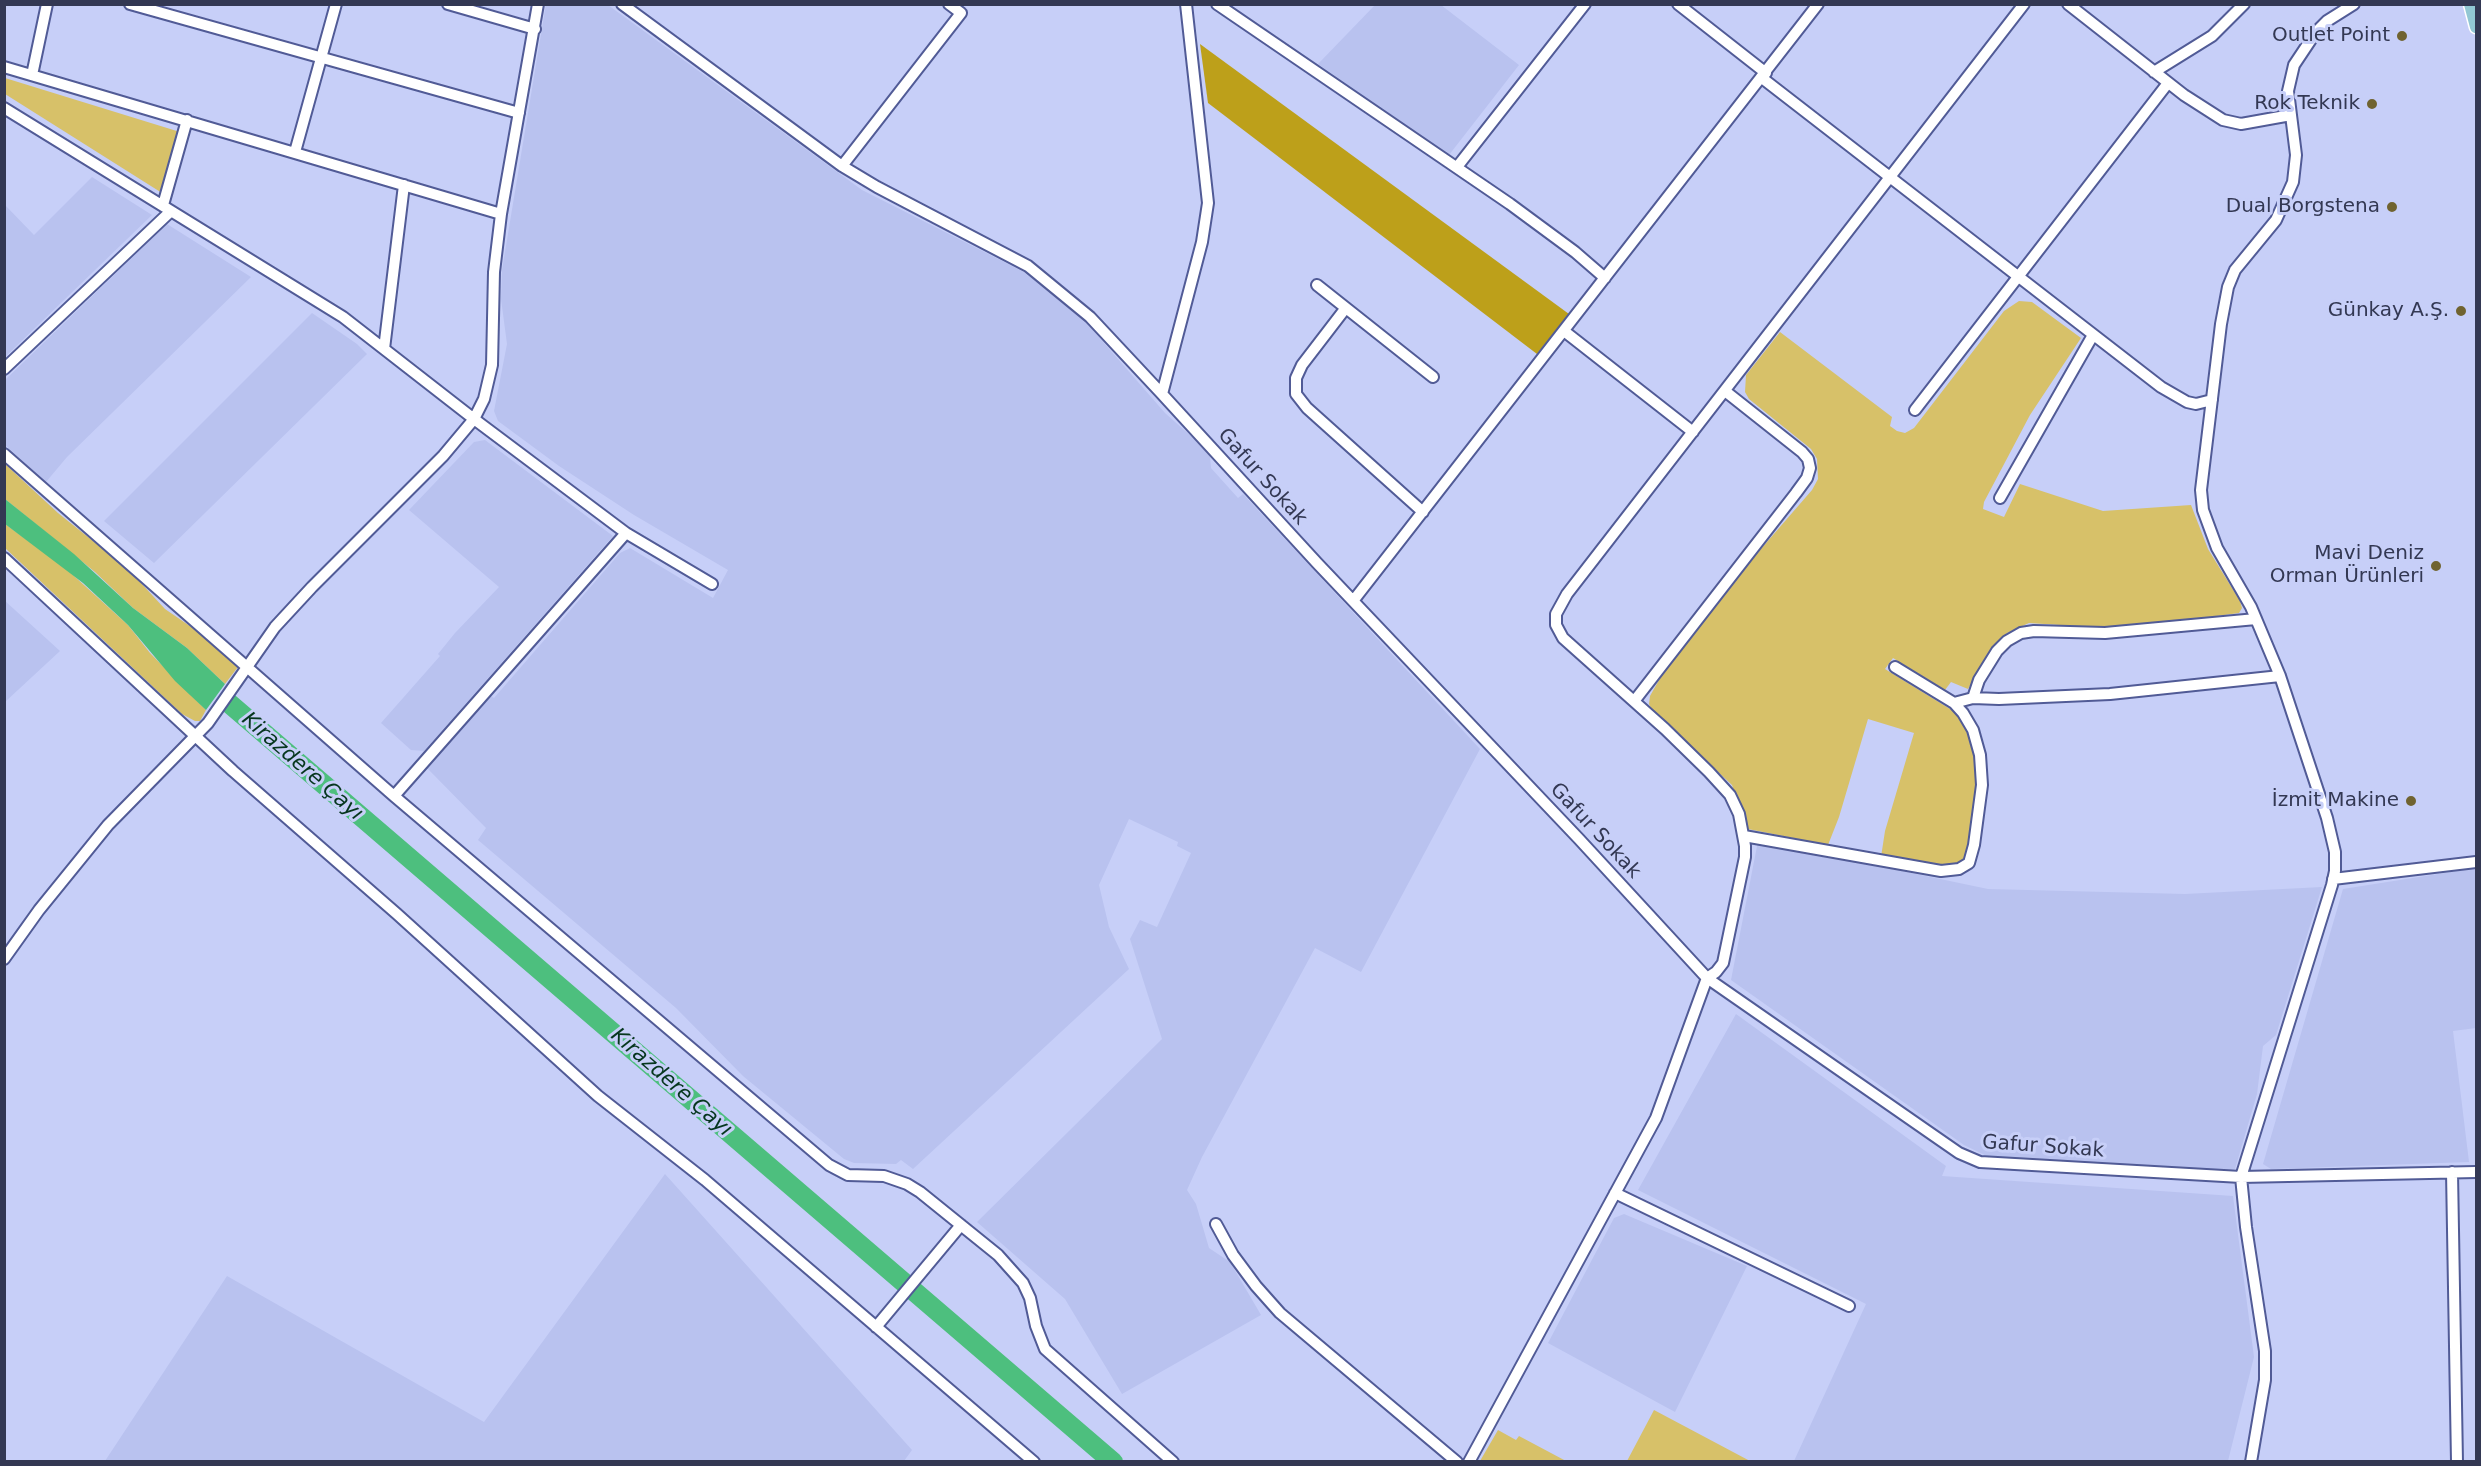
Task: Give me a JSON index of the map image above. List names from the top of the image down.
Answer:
{
  "streets": {
    "street": ["Gafur Sokak"]
  },
  "water": ["Kirazdere Çayı"],
  "places": [
    "Outlet Point",
    "Rok Teknik",
    "Dual Borgstena",
    "Günkay A.Ş.",
    "Mavi Deniz Orman Ürünleri",
    "İzmit Makine"
  ]
}
